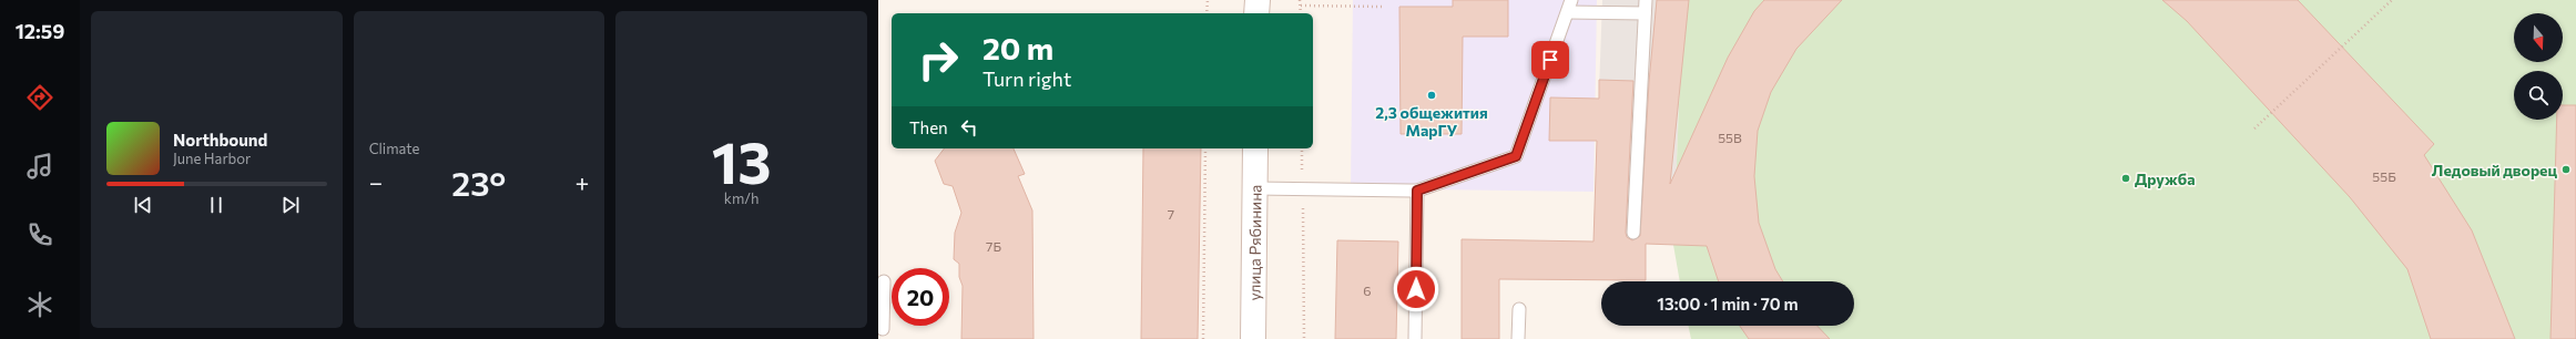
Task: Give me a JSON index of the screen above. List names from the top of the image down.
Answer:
{
  "streets": {
    "street": ["улица Рябинина"]
  },
  "places": ["2,3 общежития МарГУ", "Ледовый дворец", "Дружба"],
  "house_numbers": [
    "55В",
    "55Б",
    "7",
    "7Б",
    "6"
  ],
  "north": "bottom",
  "page": {
    "tabs": "12:59",
    "tile": [
      "Climate",
      ["13", "km/h"]
    ],
    "turn": ["20 m", "Turn right"],
    "then": "Then",
    "song": ["Northbound", "June Harbor"],
    "heat": ["−", "23°", "+"],
    "limit": "20",
    "trip": "13:00 · 1 min · 70 m"
  }
}
